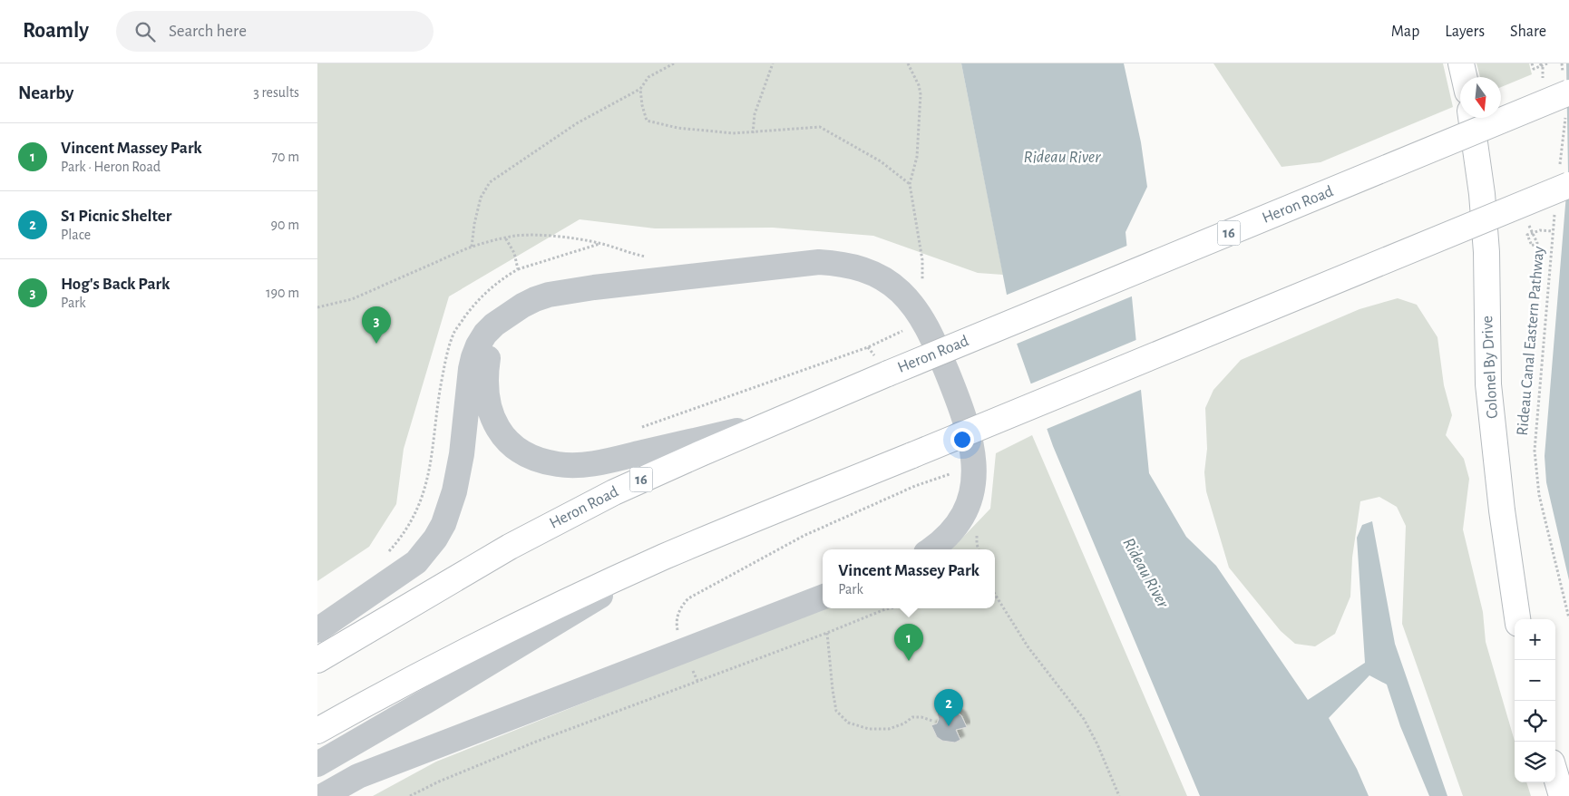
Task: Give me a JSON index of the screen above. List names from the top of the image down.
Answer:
{
  "streets": {
    "main road": ["Heron Road", "16", "Colonel By Drive"],
    "path": ["Rideau Canal Eastern Pathway"]
  },
  "water": ["Rideau River"],
  "north": "bottom",
  "page": {
    "header": "Roamly",
    "search": "Search here",
    "nav": ["Map", "Layers", "Share"],
    "heading": ["Nearby", "3 results"],
    "list": [
      {
        "mark": "1",
        "name": "Vincent Massey Park",
        "note": "Park · Heron Road",
        "value": "70 m"
      },
      {
        "mark": "2",
        "name": "S1 Picnic Shelter",
        "note": "Place",
        "value": "90 m"
      },
      {
        "mark": "3",
        "name": "Hog's Back Park",
        "note": "Park",
        "value": "190 m"
      }
    ],
    "pins": ["3", "1", "2"],
    "popup": ["Vincent Massey Park", "Park"],
    "map_buttons": ["+", "−"]
  }
}
